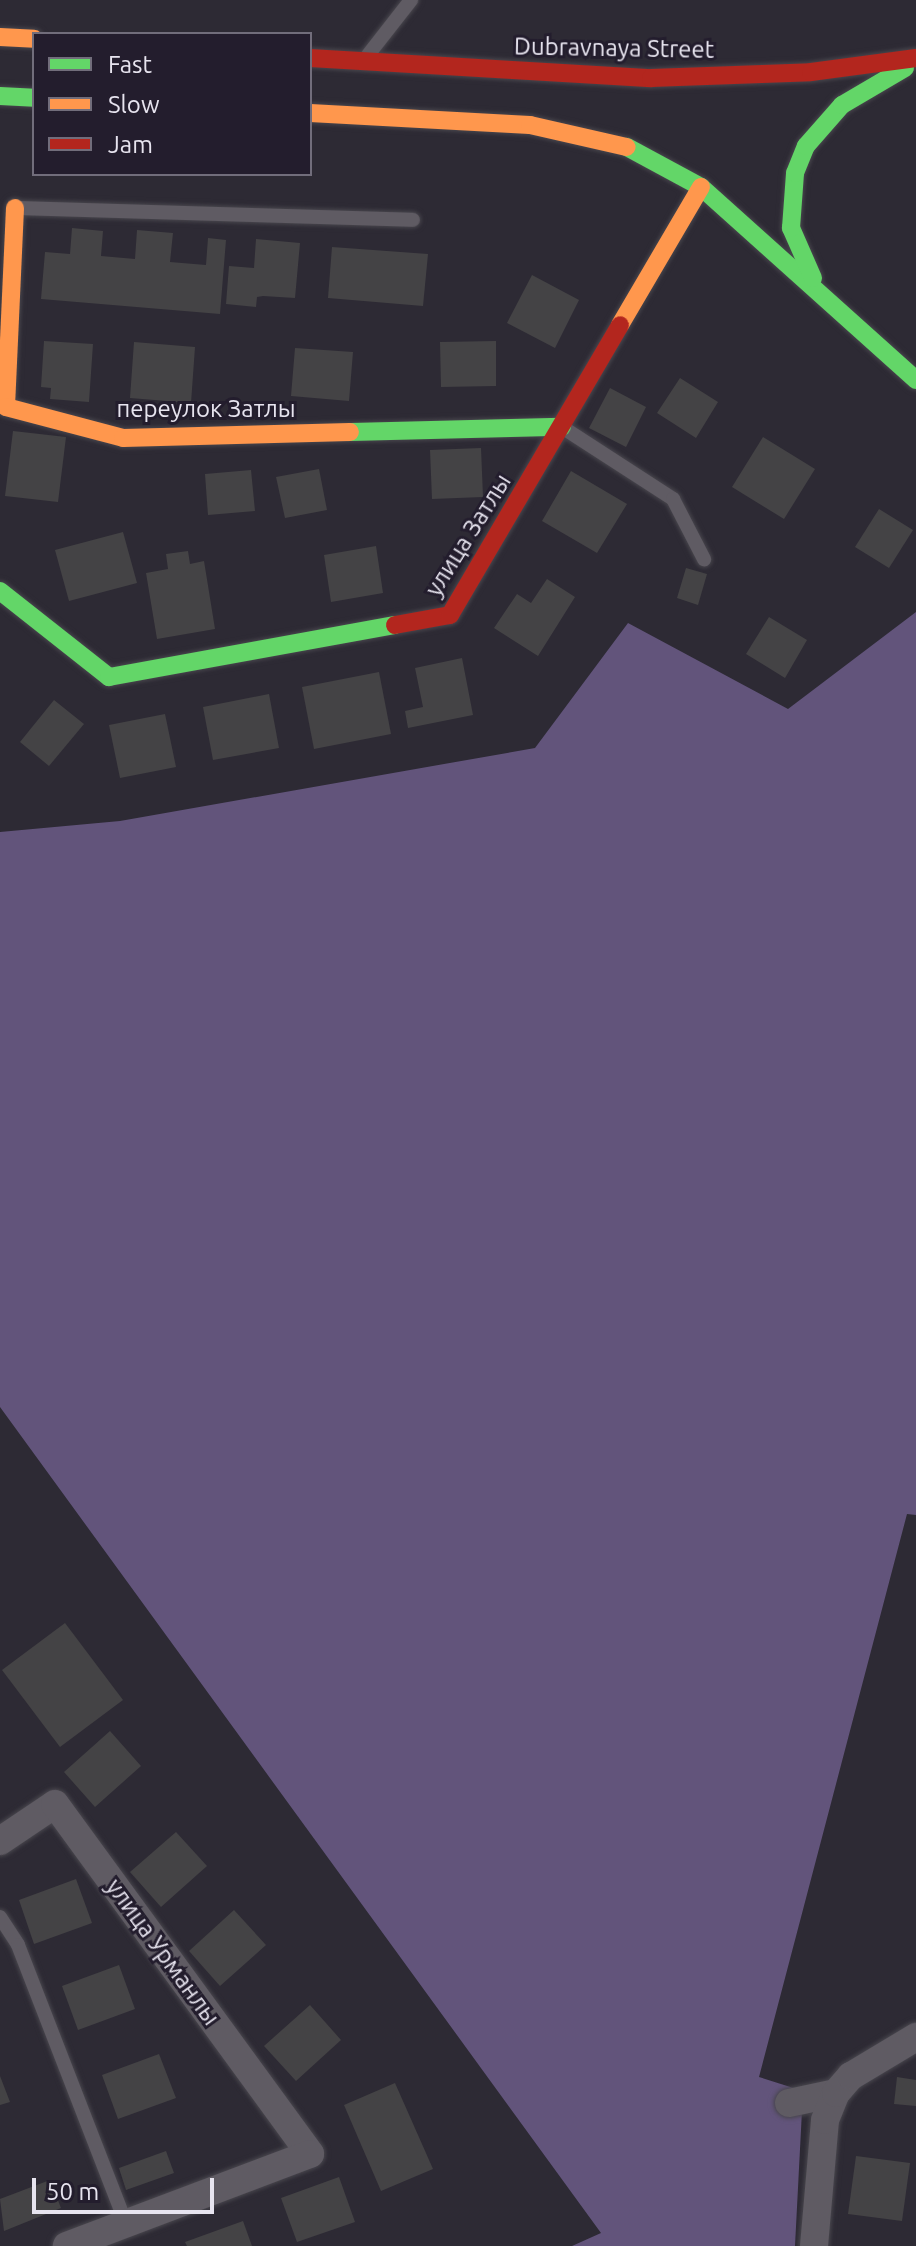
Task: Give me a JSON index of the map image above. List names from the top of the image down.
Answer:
{
  "streets": {
    "street": [
      "Dubravnaya Street",
      "переулок Затлы",
      "улица Затлы",
      "улица Урманлы"
    ]
  },
  "crossings": [
    ["Dubravnaya Street", "улица Затлы"],
    ["переулок Затлы", "улица Затлы"]
  ],
  "legend": ["Fast", "Slow", "Jam"],
  "scale_bar": "50 m"
}
